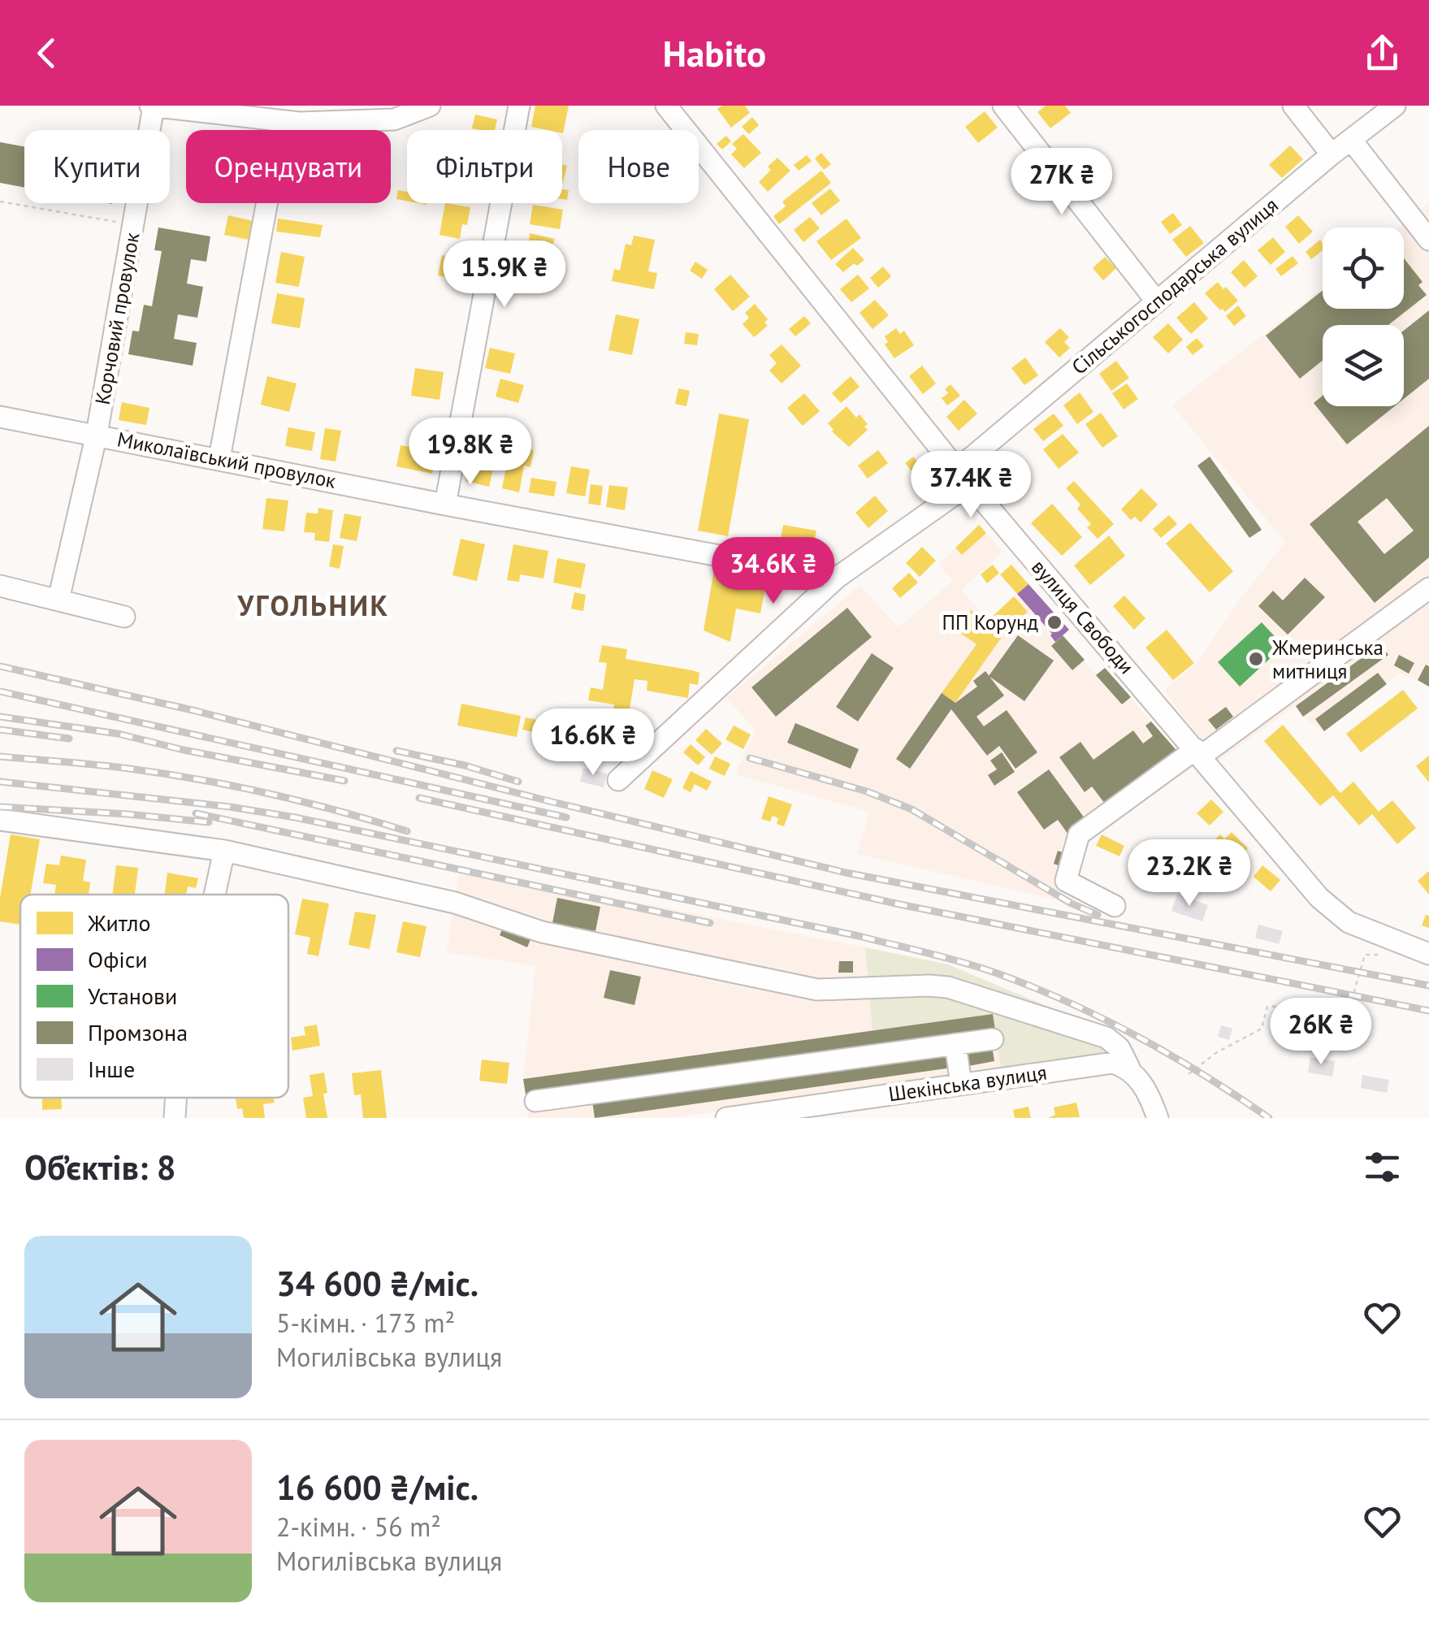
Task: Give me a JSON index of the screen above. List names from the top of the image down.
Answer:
{
  "streets": {
    "street": [
      "Сільськогосподарська вулиця",
      "Корчовий провулок",
      "Миколаївський провулок",
      "вулиця Свободи",
      "Шекінська вулиця"
    ]
  },
  "crossings": [
    ["Сільськогосподарська вулиця", "Миколаївський провулок"],
    ["Сільськогосподарська вулиця", "вулиця Свободи"],
    ["Корчовий провулок", "Миколаївський провулок"]
  ],
  "districts": ["УГОЛЬНИК"],
  "places": ["ПП Корунд", "Жмеринська митниця"],
  "legend": [
    "Житло",
    "Офіси",
    "Установи",
    "Промзона",
    "Інше"
  ],
  "page": {
    "header": "Habito",
    "chip": [
      "Купити",
      "Орендувати",
      "Фільтри",
      "Нове"
    ],
    "price": [
      "27K ₴",
      "15.9K ₴",
      "19.8K ₴",
      "37.4K ₴",
      "34.6K ₴",
      "16.6K ₴",
      "23.2K ₴",
      "26K ₴"
    ],
    "heading": "Об’єктів: 8",
    "list": [
      {
        "name": "34 600 ₴/міс.",
        "note": "5-кімн. · 173 m² · Могилівська вулиця"
      },
      {
        "name": "16 600 ₴/міс.",
        "note": "2-кімн. · 56 m² · Могилівська вулиця"
      }
    ]
  }
}
